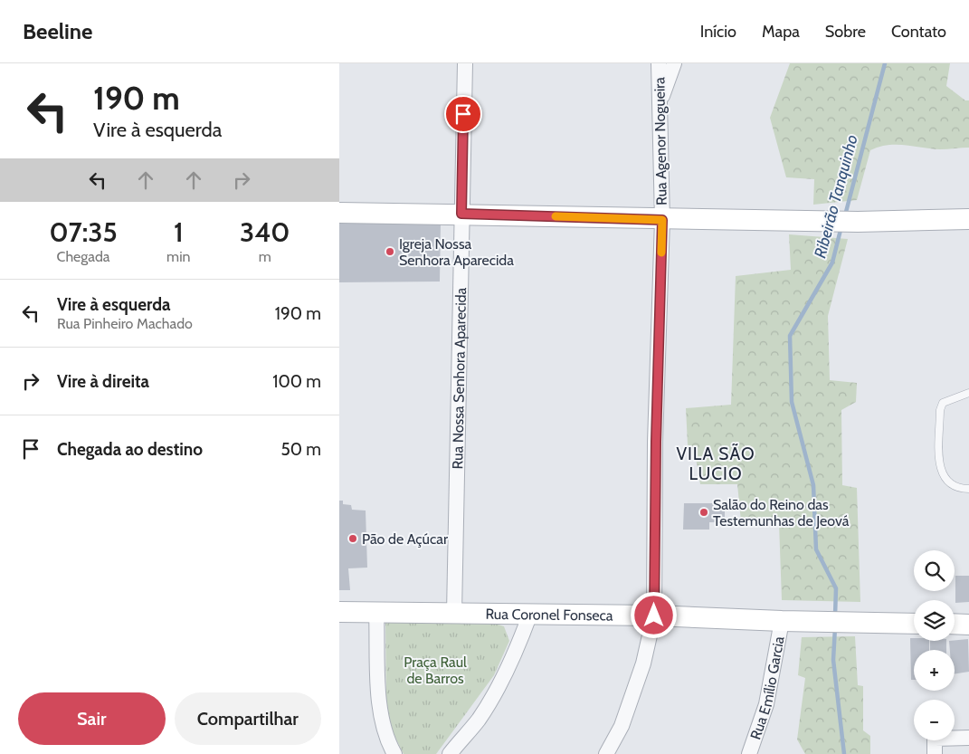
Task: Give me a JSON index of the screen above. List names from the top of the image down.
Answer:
{
  "streets": {
    "street": [
      "Rua Agenor Nogueira",
      "Rua Nossa Senhora Aparecida",
      "Rua Coronel Fonseca",
      "Rua Emílio Garcia"
    ]
  },
  "crossings": [
    ["Rua Agenor Nogueira", "Rua Coronel Fonseca"],
    ["Rua Nossa Senhora Aparecida", "Rua Coronel Fonseca"],
    ["Rua Coronel Fonseca", "Rua Emílio Garcia"]
  ],
  "districts": ["VILA SÃO LUCIO"],
  "water": ["Ribeirão Tanquinho"],
  "parks": ["Praça Raul de Barros"],
  "places": ["Igreja Nossa Senhora Aparecida", "Salão do Reino das Testemunhas de Jeová", "Pão de Açúcar"],
  "page": {
    "header": "Beeline",
    "nav": [
      "Início",
      "Mapa",
      "Sobre",
      "Contato"
    ],
    "turn": ["190 m", "Vire à esquerda"],
    "eta": [
      "07:35",
      "Chegada",
      "1",
      "min",
      "340",
      "m"
    ],
    "list": [
      {
        "name": "Vire à esquerda",
        "note": "Rua Pinheiro Machado",
        "value": "190 m"
      },
      {
        "name": "Vire à direita",
        "value": "100 m"
      },
      {
        "name": "Chegada ao destino",
        "value": "50 m"
      }
    ],
    "map_buttons": ["+", "−"],
    "buttons": ["Sair", "Compartilhar"]
  }
}
